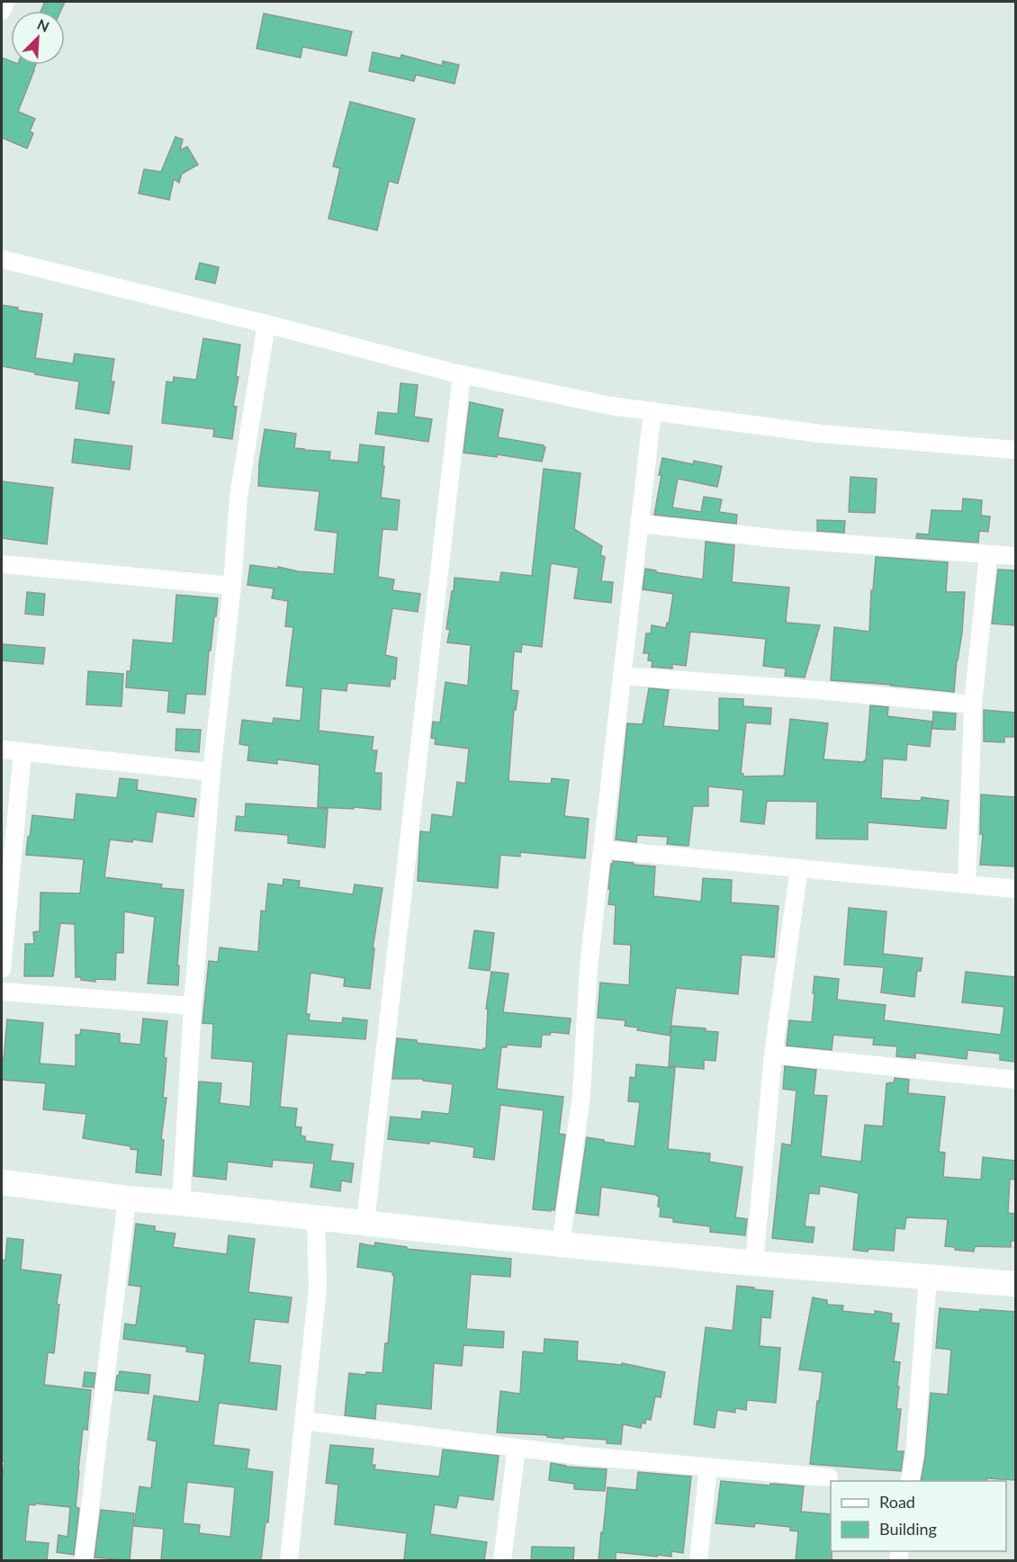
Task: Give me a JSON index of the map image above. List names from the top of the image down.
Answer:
{
  "legend": ["Road", "Building"],
  "north": "top right"
}
